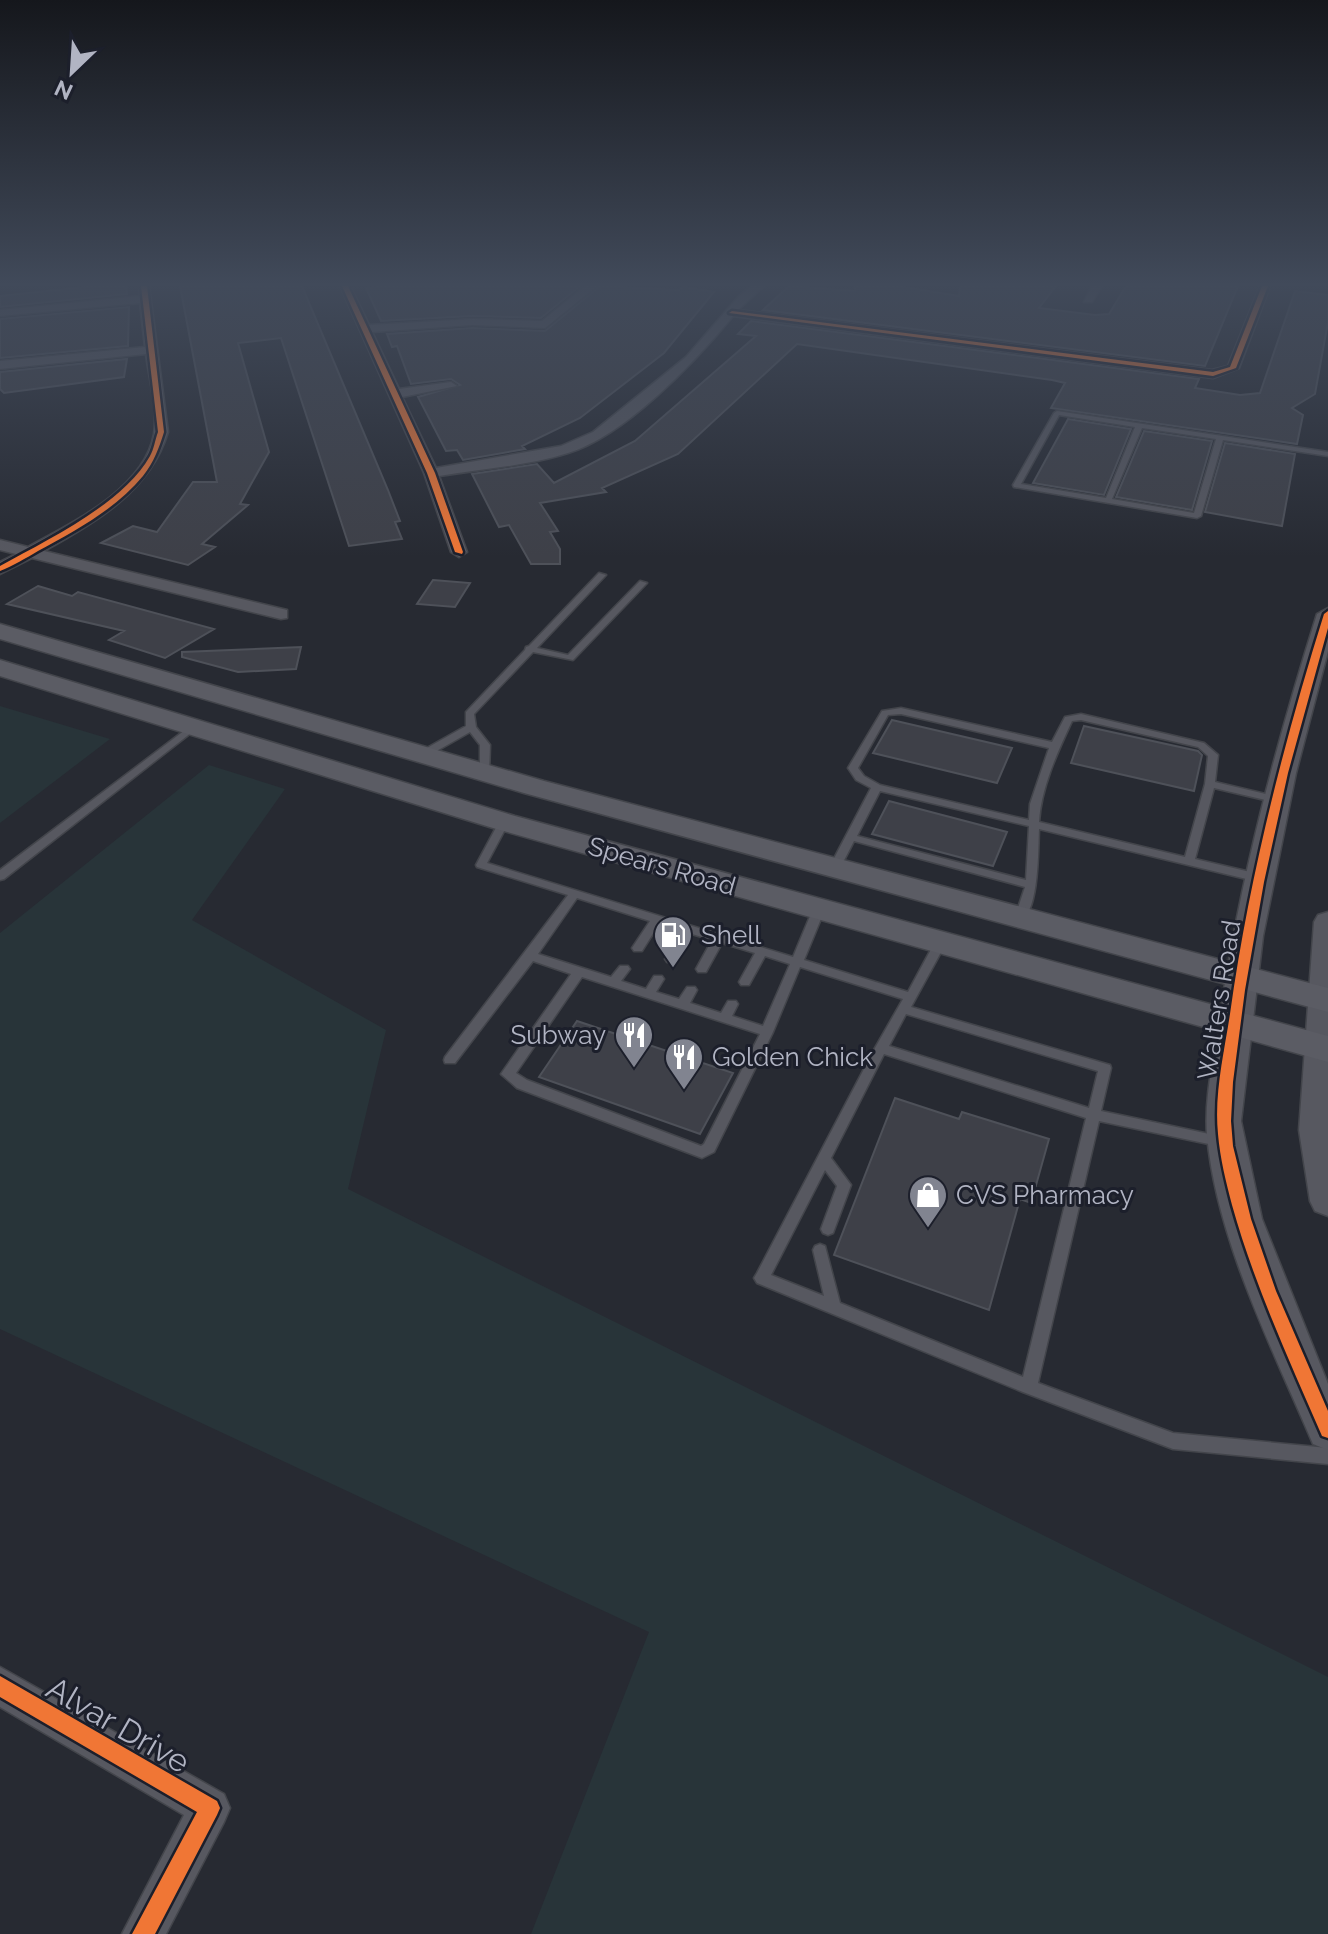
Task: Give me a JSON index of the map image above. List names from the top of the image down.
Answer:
{
  "streets": {
    "main road": ["Spears Road"],
    "street": ["Walters Road", "Alvar Drive"]
  },
  "crossings": [
    ["Spears Road", "Walters Road"]
  ],
  "places": {
    "fuel station": ["Shell"],
    "restaurant": ["Subway", "Golden Chick"],
    "shop": ["CVS Pharmacy"]
  },
  "north": "bottom left"
}
